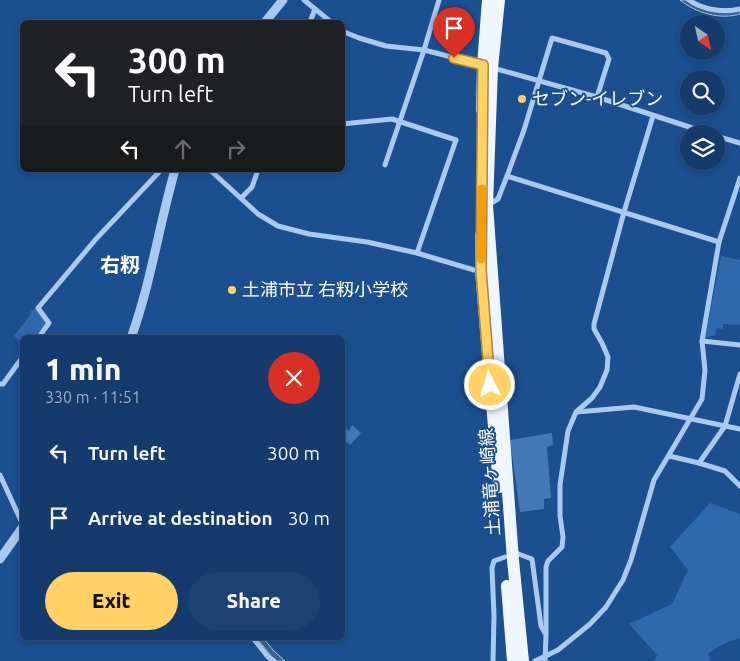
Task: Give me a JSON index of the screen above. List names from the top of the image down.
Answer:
{
  "streets": {
    "main road": ["土浦竜ヶ崎線"]
  },
  "districts": ["右籾"],
  "places": ["セブン-イレブン", "土浦市立 右籾小学校"],
  "north": "bottom right",
  "page": {
    "turn": ["300 m", "Turn left"],
    "heading": ["1 min", "330 m · 11:51"],
    "list": [
      {
        "name": "Turn left",
        "value": "300 m"
      },
      {
        "name": "Arrive at destination",
        "value": "30 m"
      }
    ],
    "buttons": ["Exit", "Share"]
  }
}
